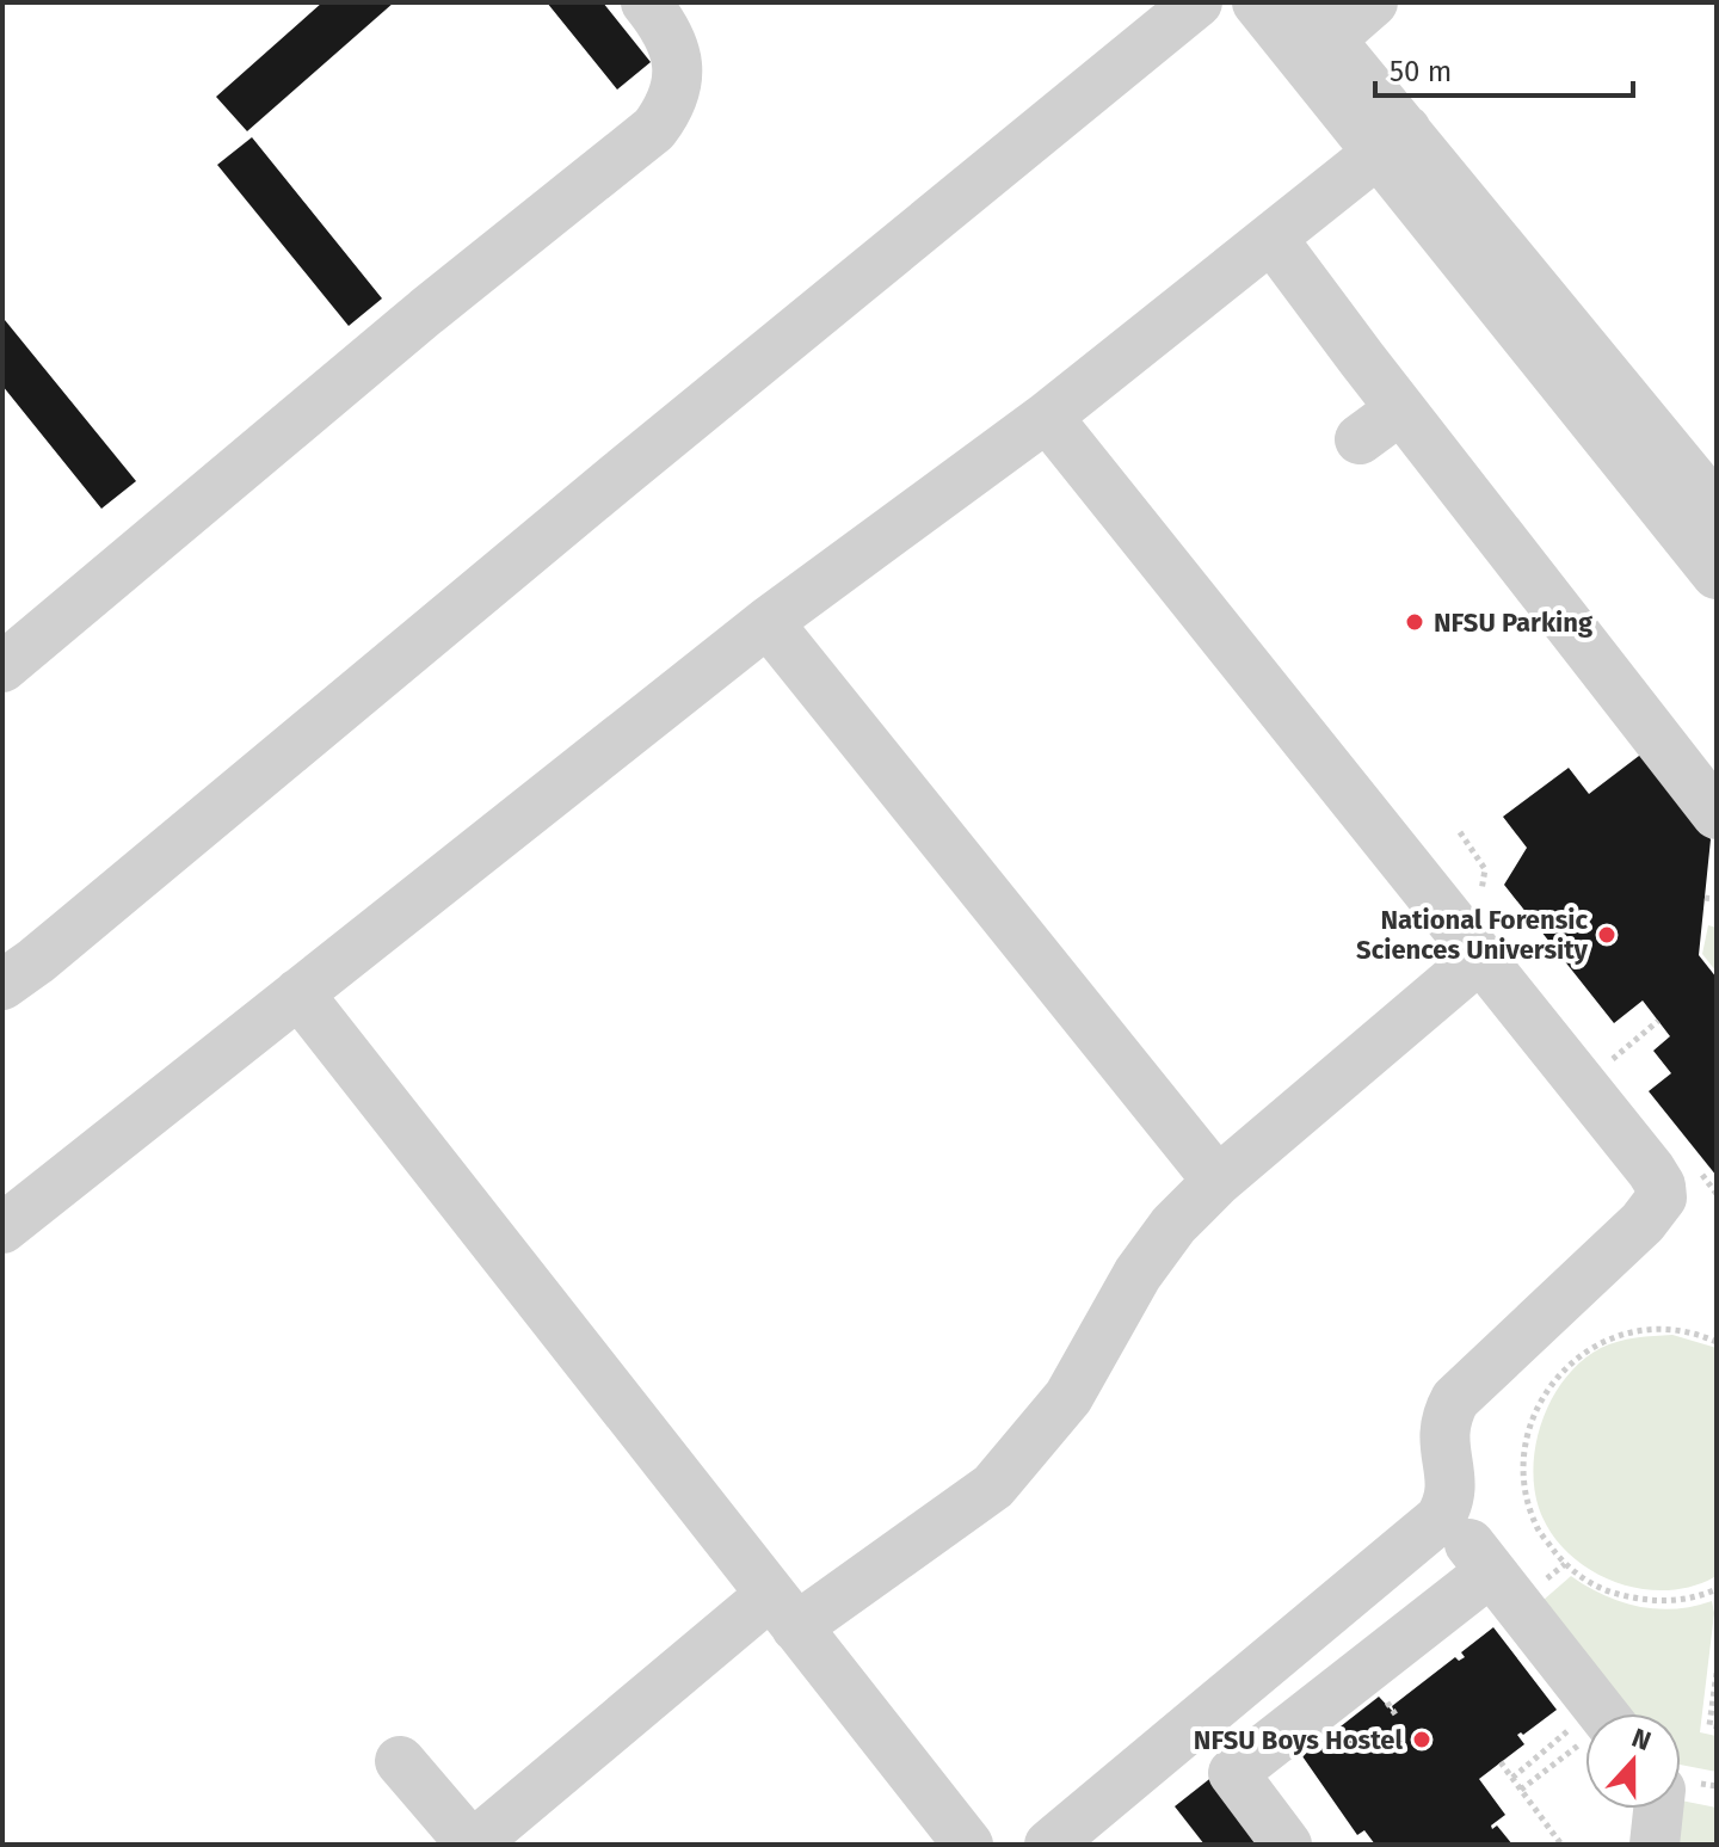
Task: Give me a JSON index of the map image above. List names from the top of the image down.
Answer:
{
  "places": ["NFSU Parking", "National Forensic Sciences University", "NFSU Boys Hostel"],
  "scale_bar": "50 m",
  "north": "top"
}
